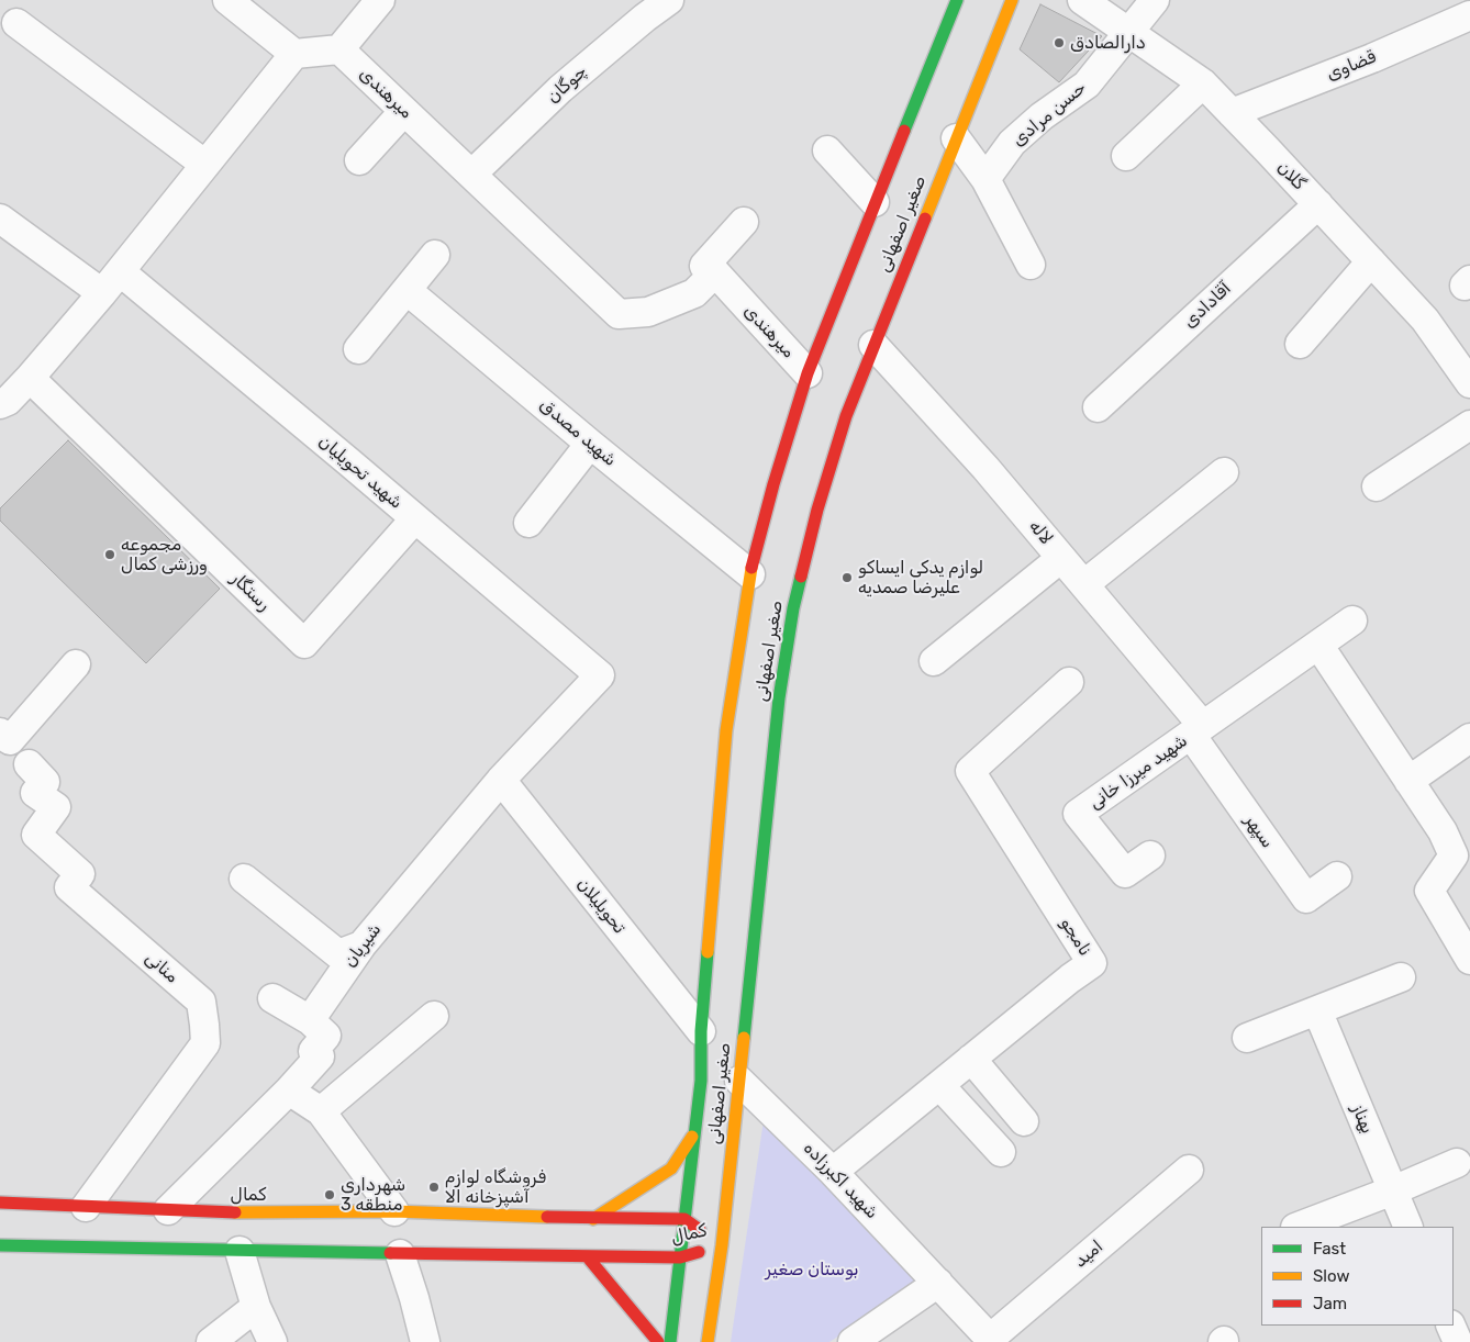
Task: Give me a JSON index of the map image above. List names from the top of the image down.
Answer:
{
  "streets": {
    "main road": ["صغیر اصفهانی", "کمال"],
    "street": [
      "قضاوی",
      "چوگان",
      "میرهندی",
      "حسن مرادی",
      "گلان",
      "آقادادی",
      "شهید مصدق",
      "شهید تحویلیان",
      "لاله",
      "رستگار",
      "شهید میرزا خانی",
      "سپهر",
      "تحویلیلان",
      "نامجو",
      "شیریان",
      "منانی",
      "بهناز",
      "شهید اکبرزاده",
      "امید"
    ]
  },
  "crossings": [
    ["قضاوی", "گلان"],
    ["چوگان", "میرهندی"],
    ["میرهندی", "صغیر اصفهانی"],
    ["حسن مرادی", "گلان"],
    ["گلان", "آقادادی"],
    ["صغیر اصفهانی", "شهید مصدق"],
    ["صغیر اصفهانی", "لاله"],
    ["صغیر اصفهانی", "تحویلیلان"],
    ["صغیر اصفهانی", "شهید اکبرزاده"],
    ["صغیر اصفهانی", "کمال"],
    ["شهید تحویلیان", "رستگار"],
    ["شهید تحویلیان", "شیریان"],
    ["لاله", "شهید میرزا خانی"],
    ["لاله", "سپهر"],
    ["شهید میرزا خانی", "سپهر"],
    ["تحویلیلان", "شیریان"],
    ["نامجو", "شهید اکبرزاده"],
    ["منانی", "کمال"],
    ["شهید اکبرزاده", "امید"]
  ],
  "parks": ["بوستان صغیر"],
  "places": [
    "دارالصادق",
    "مجموعه ورزشی کمال",
    "لوازم یدکی ایساکو علیرضا صمدیه",
    "فروشگاه لوازم آشپزخانه الا",
    "شهرداری منطقه 3"
  ],
  "legend": ["Fast", "Slow", "Jam"]
}
